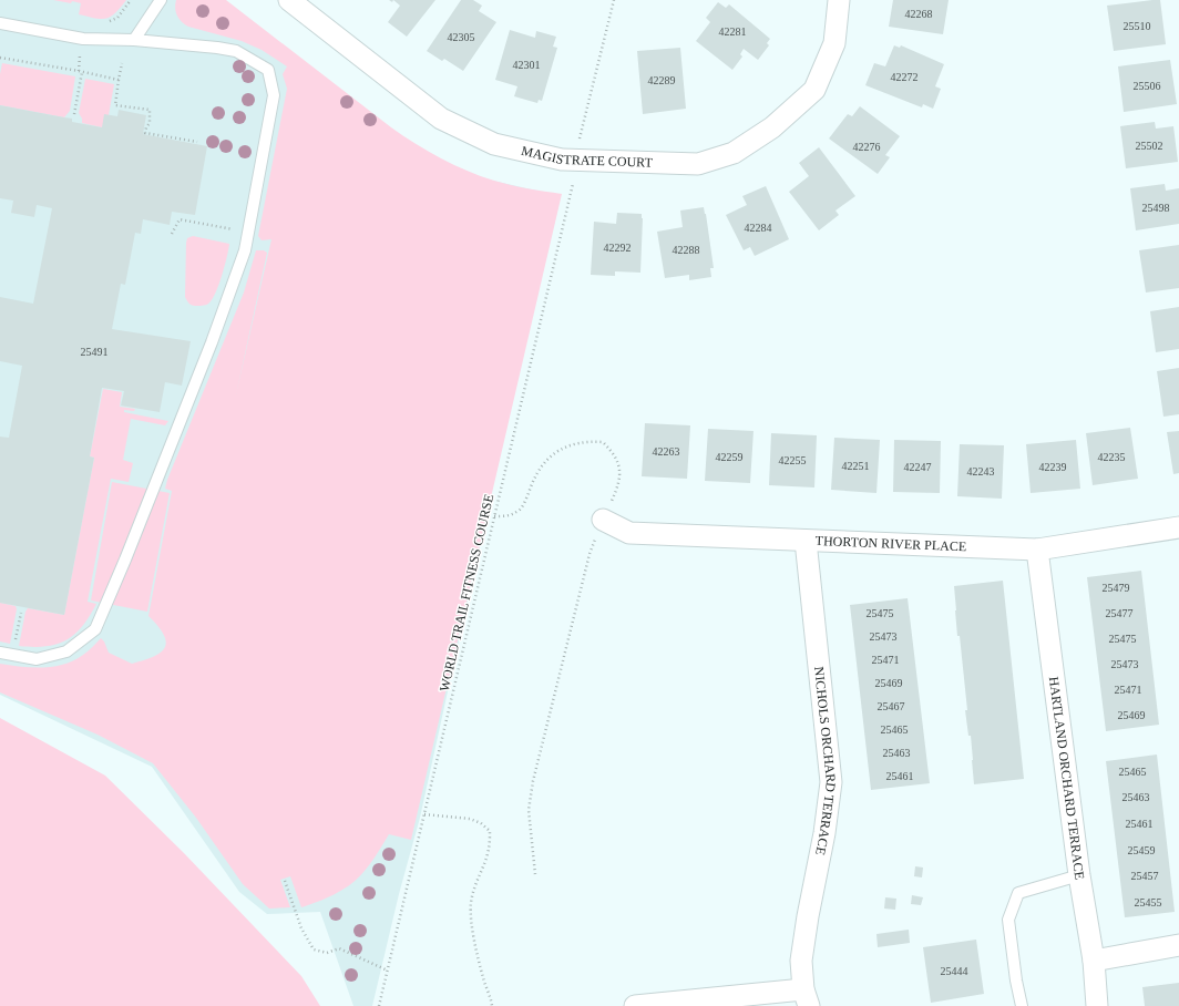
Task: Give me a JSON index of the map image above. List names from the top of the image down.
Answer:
{
  "streets": {
    "street": [
      "MAGISTRATE COURT",
      "THORTON RIVER PLACE",
      "NICHOLS ORCHARD TERRACE",
      "HARTLAND ORCHARD TERRACE"
    ],
    "path": ["WORLD TRAIL FITNESS COURSE"]
  },
  "crossings": [
    ["THORTON RIVER PLACE", "NICHOLS ORCHARD TERRACE"],
    ["THORTON RIVER PLACE", "HARTLAND ORCHARD TERRACE"]
  ],
  "house_numbers": [
    "42268",
    "25510",
    "42281",
    "42305",
    "42301",
    "42272",
    "42289",
    "25506",
    "25502",
    "42276",
    "25498",
    "42284",
    "42292",
    "42288",
    "25491",
    "42263",
    "42259",
    "42235",
    "42255",
    "42251",
    "42247",
    "42239",
    "42243",
    "25479",
    "25475",
    "25477",
    "25473",
    "25475",
    "25471",
    "25473",
    "25469",
    "25471",
    "25467",
    "25469",
    "25465",
    "25463",
    "25465",
    "25461",
    "25463",
    "25461",
    "25459",
    "25457",
    "25455",
    "25444"
  ]
}
